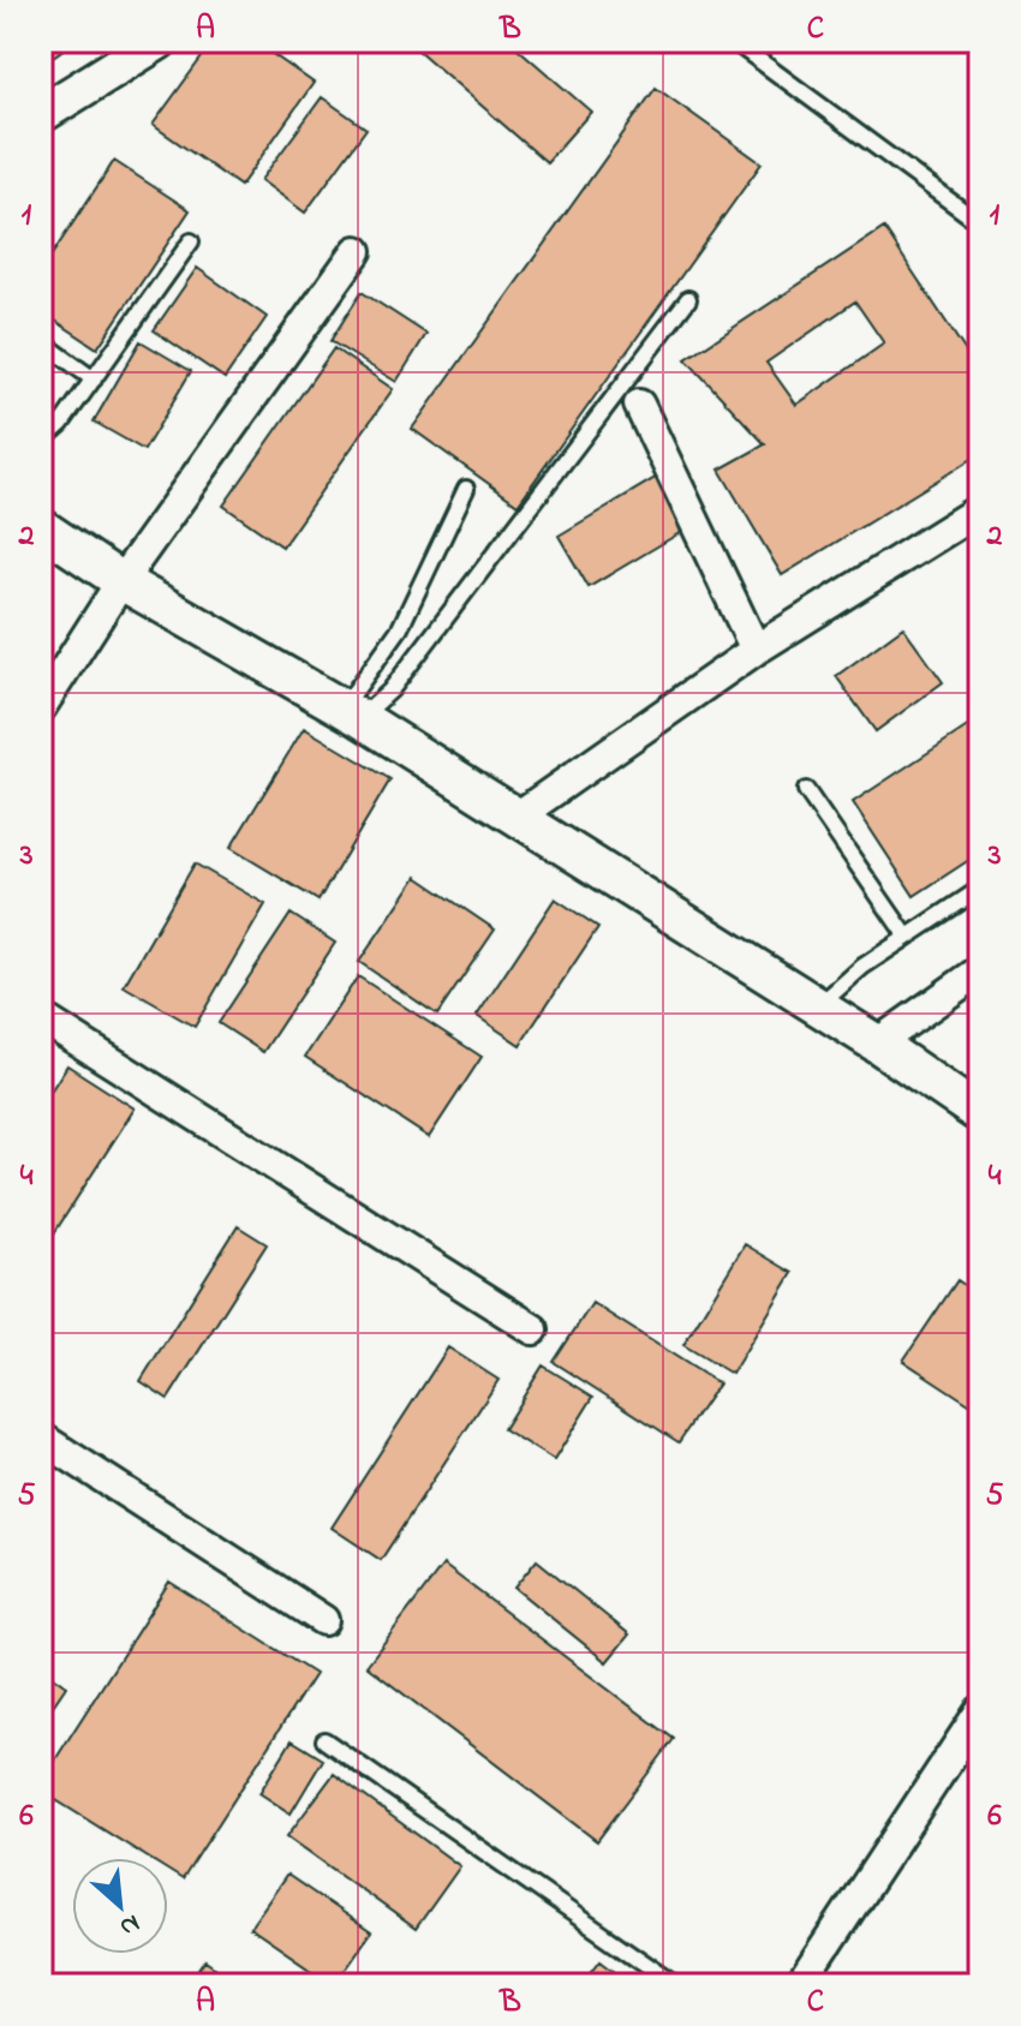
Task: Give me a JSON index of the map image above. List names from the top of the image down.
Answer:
{
  "north": "bottom right",
  "grid": {
    "columns": ["A", "B", "C"],
    "rows": [
      "1",
      "2",
      "3",
      "4",
      "5",
      "6"
    ]
  }
}
